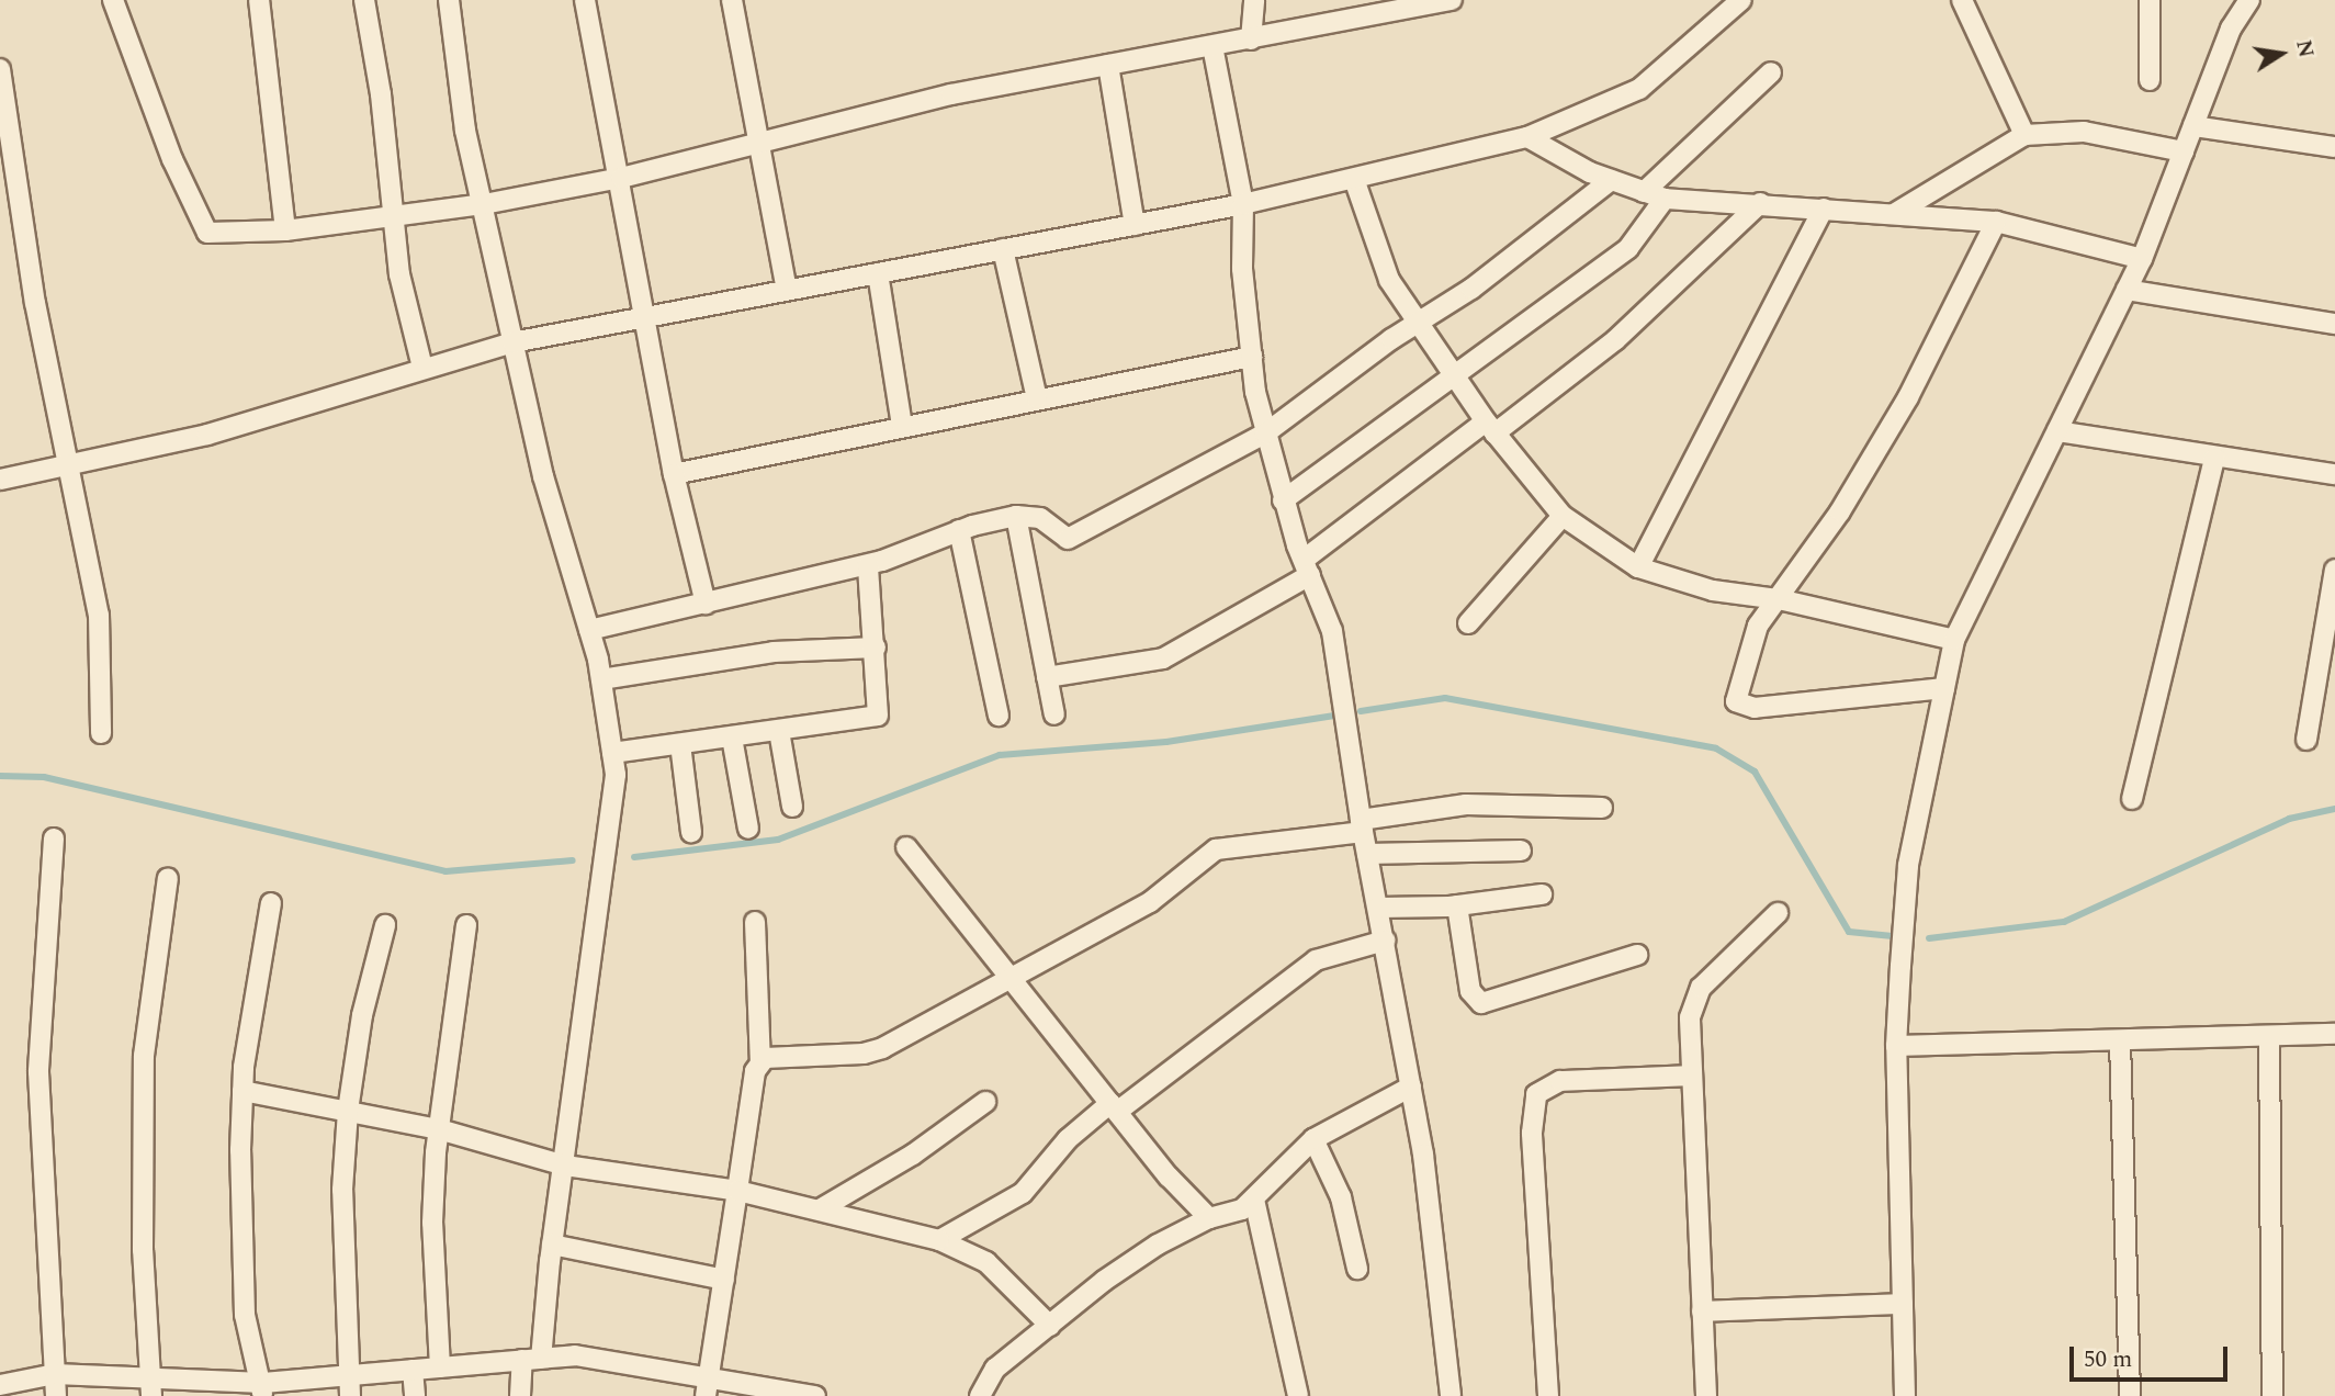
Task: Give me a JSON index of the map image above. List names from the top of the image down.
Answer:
{
  "scale_bar": "50 m",
  "north": "right"
}
